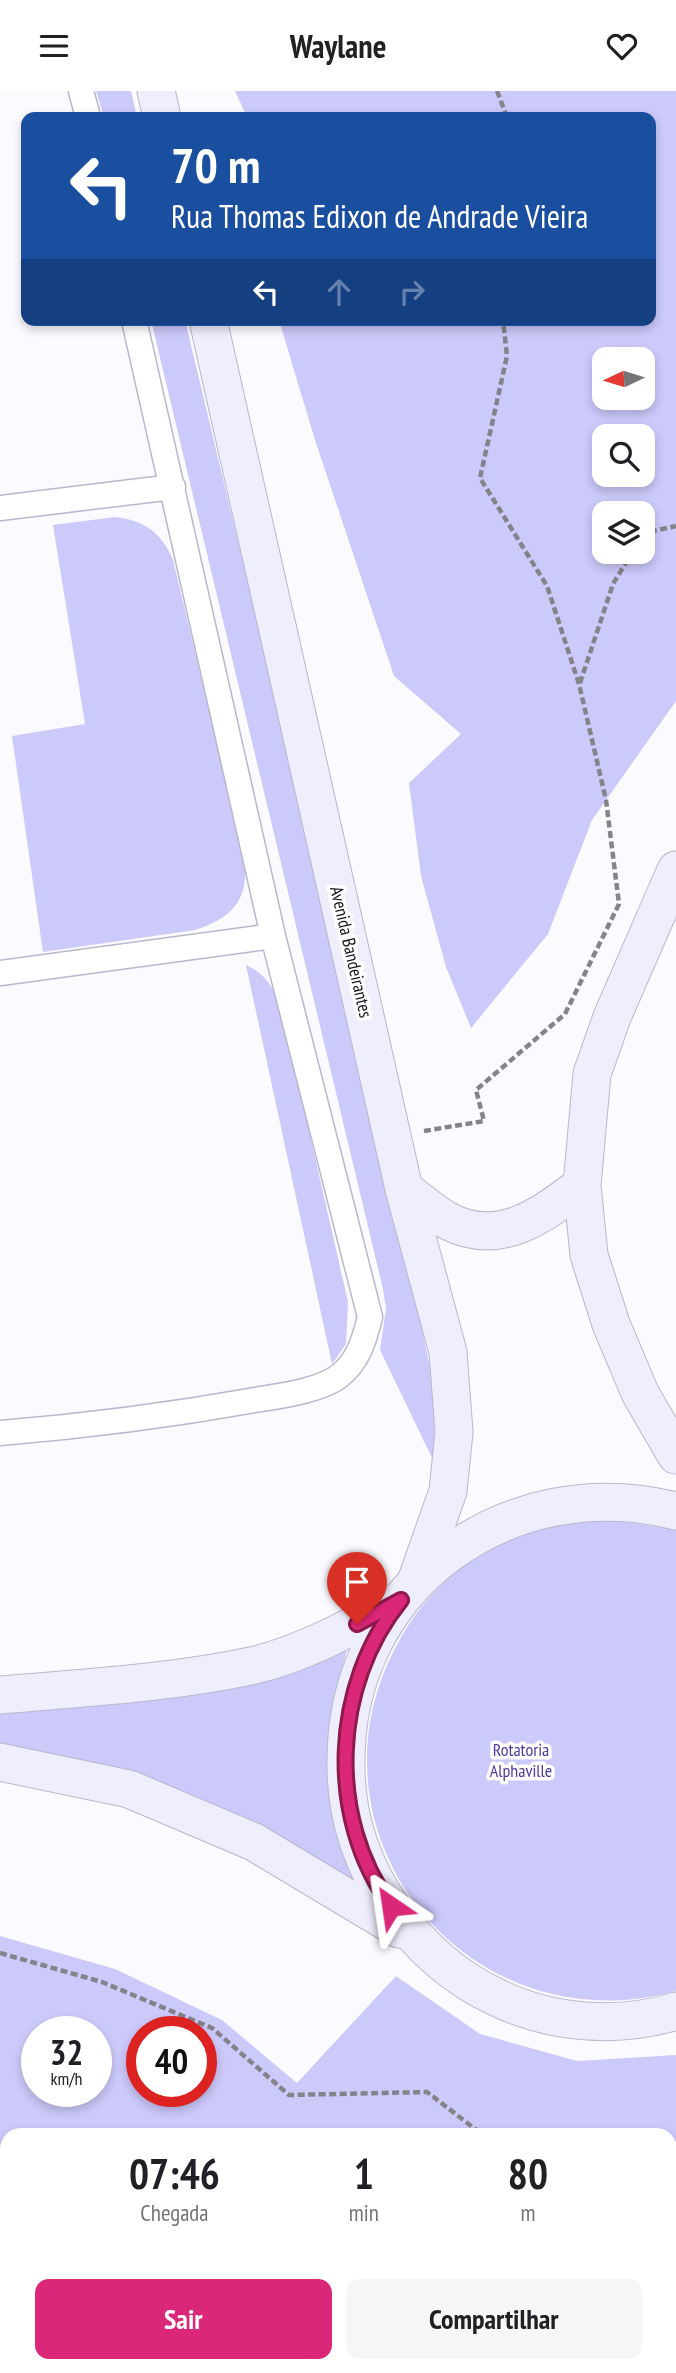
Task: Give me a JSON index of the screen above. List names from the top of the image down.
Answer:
{
  "streets": {
    "street": ["Avenida Bandeirantes"]
  },
  "parks": ["Rotatoria Alphaville"],
  "north": "left",
  "page": {
    "header": "Waylane",
    "turn": ["70 m", "Rua Thomas Edixon de Andrade Vieira"],
    "speed": "32 km/h",
    "limit": "40",
    "eta": [
      "07:46",
      "Chegada",
      "1",
      "min",
      "80",
      "m"
    ],
    "buttons": ["Sair", "Compartilhar"]
  }
}
